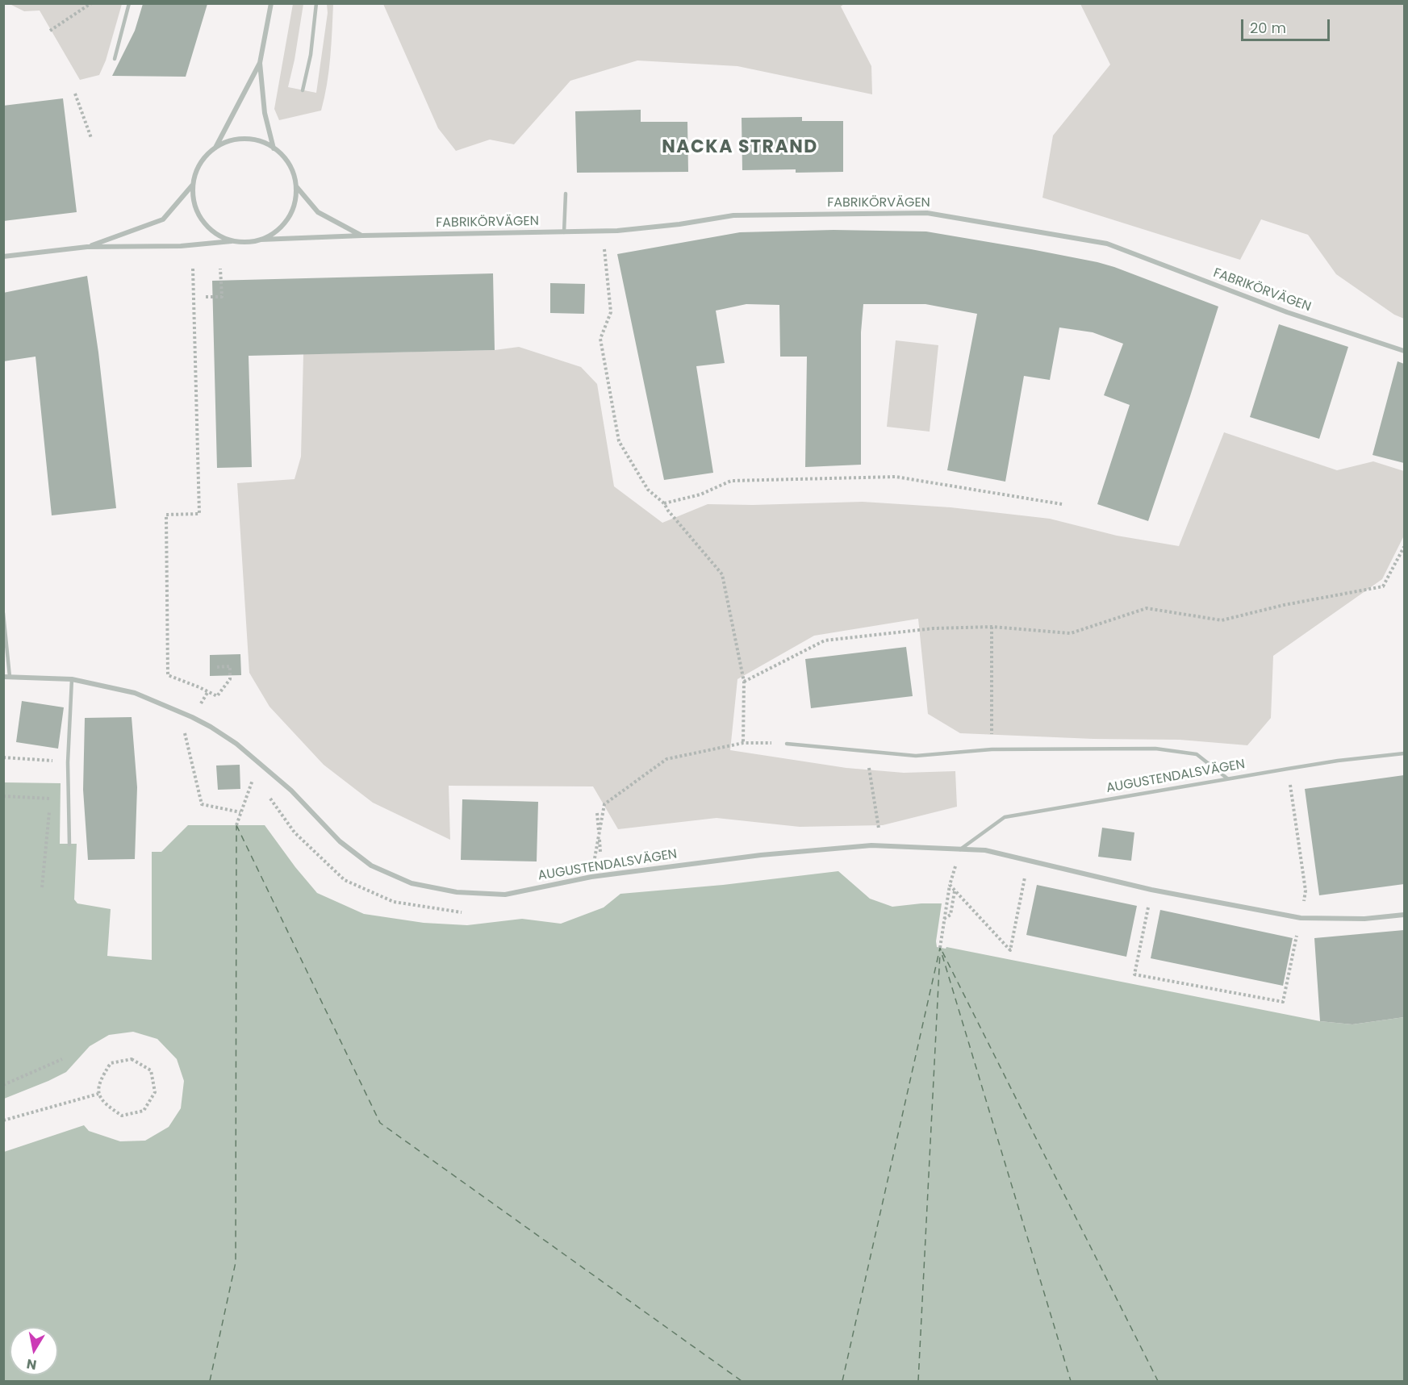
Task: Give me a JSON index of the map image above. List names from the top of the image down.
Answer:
{
  "streets": {
    "street": ["FABRIKÖRVÄGEN", "AUGUSTENDALSVÄGEN"]
  },
  "districts": ["NACKA STRAND"],
  "scale_bar": "20 m",
  "north": "bottom"
}
